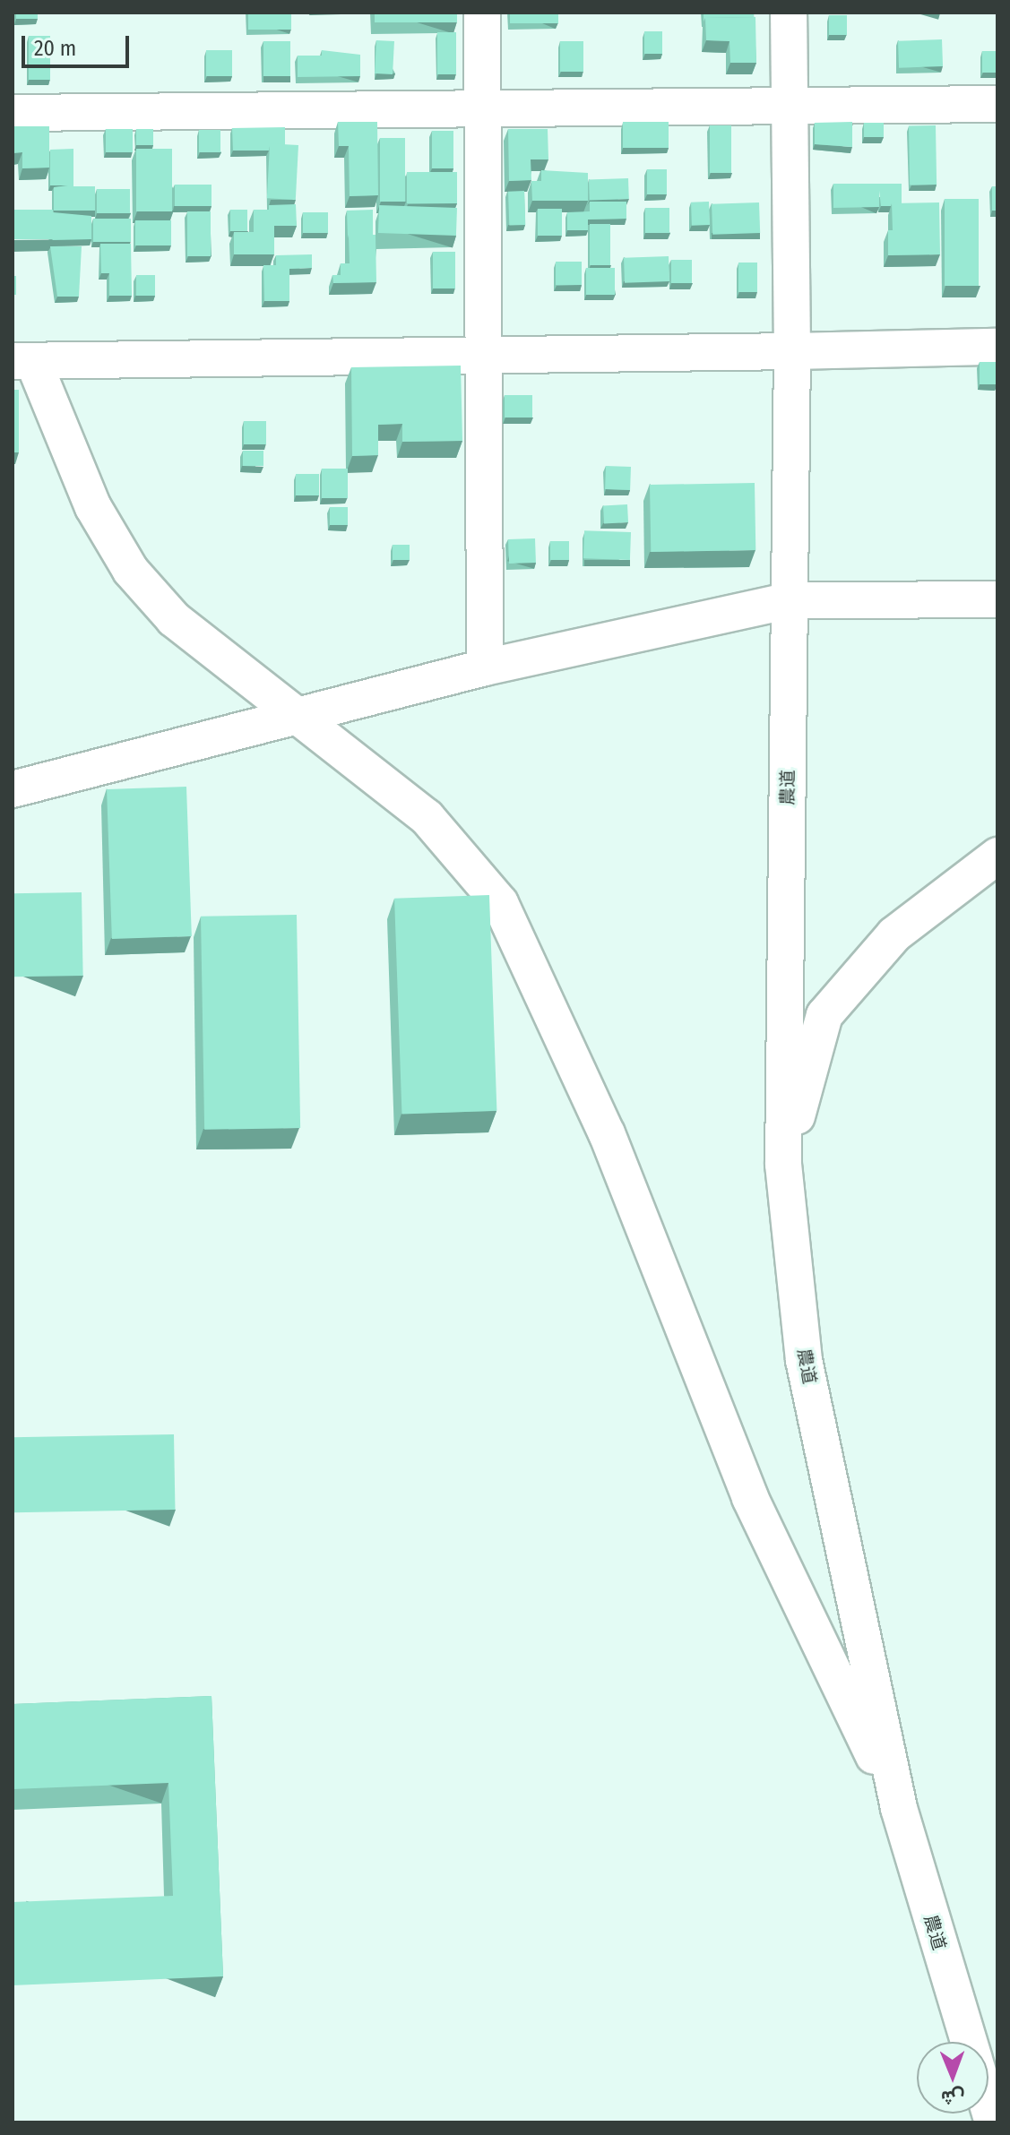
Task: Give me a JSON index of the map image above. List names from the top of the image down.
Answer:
{
  "streets": {
    "street": ["農道"]
  },
  "scale_bar": "20 m",
  "north": "bottom"
}
